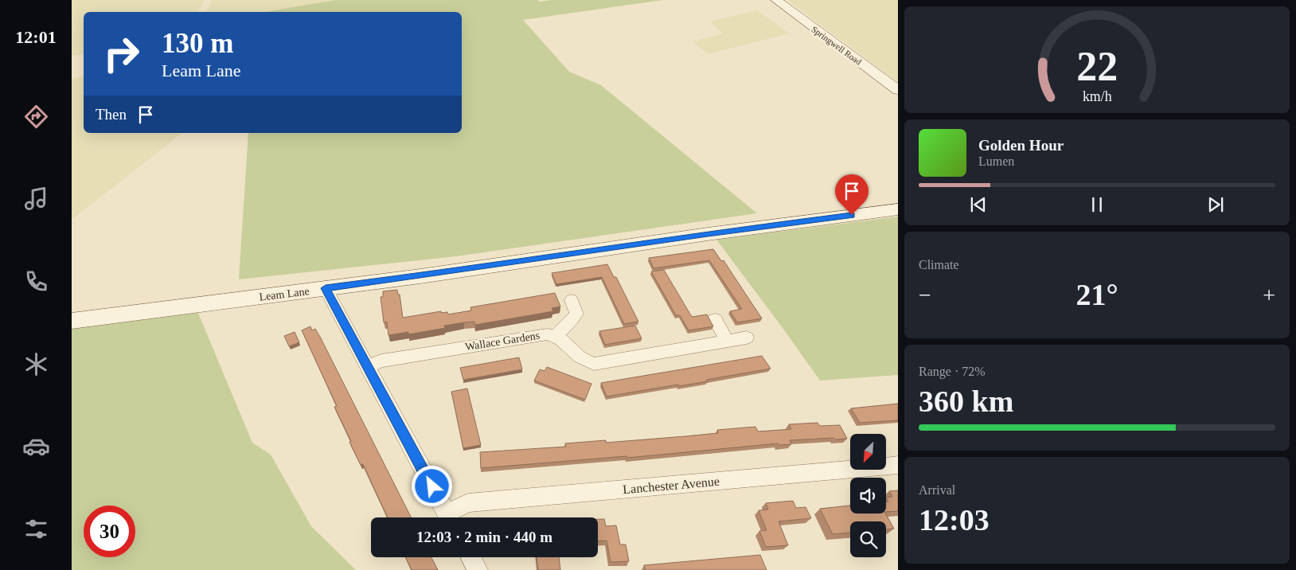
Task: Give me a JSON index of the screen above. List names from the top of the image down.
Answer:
{
  "streets": {
    "main road": ["Springwell Road", "Leam Lane"],
    "street": ["Wallace Gardens", "Lanchester Avenue"]
  },
  "north": "bottom left",
  "page": {
    "tabs": "12:01",
    "turn": ["130 m", "Leam Lane"],
    "then": "Then",
    "song": ["Golden Hour", "Lumen"],
    "tile": [
      "Climate",
      ["Range · 72%", "360 km"],
      ["Arrival", "12:03"]
    ],
    "heat": ["−", "21°", "+"],
    "limit": "30",
    "trip": "12:03 · 2 min · 440 m",
    "gauge": ["22", "km/h"]
  }
}
